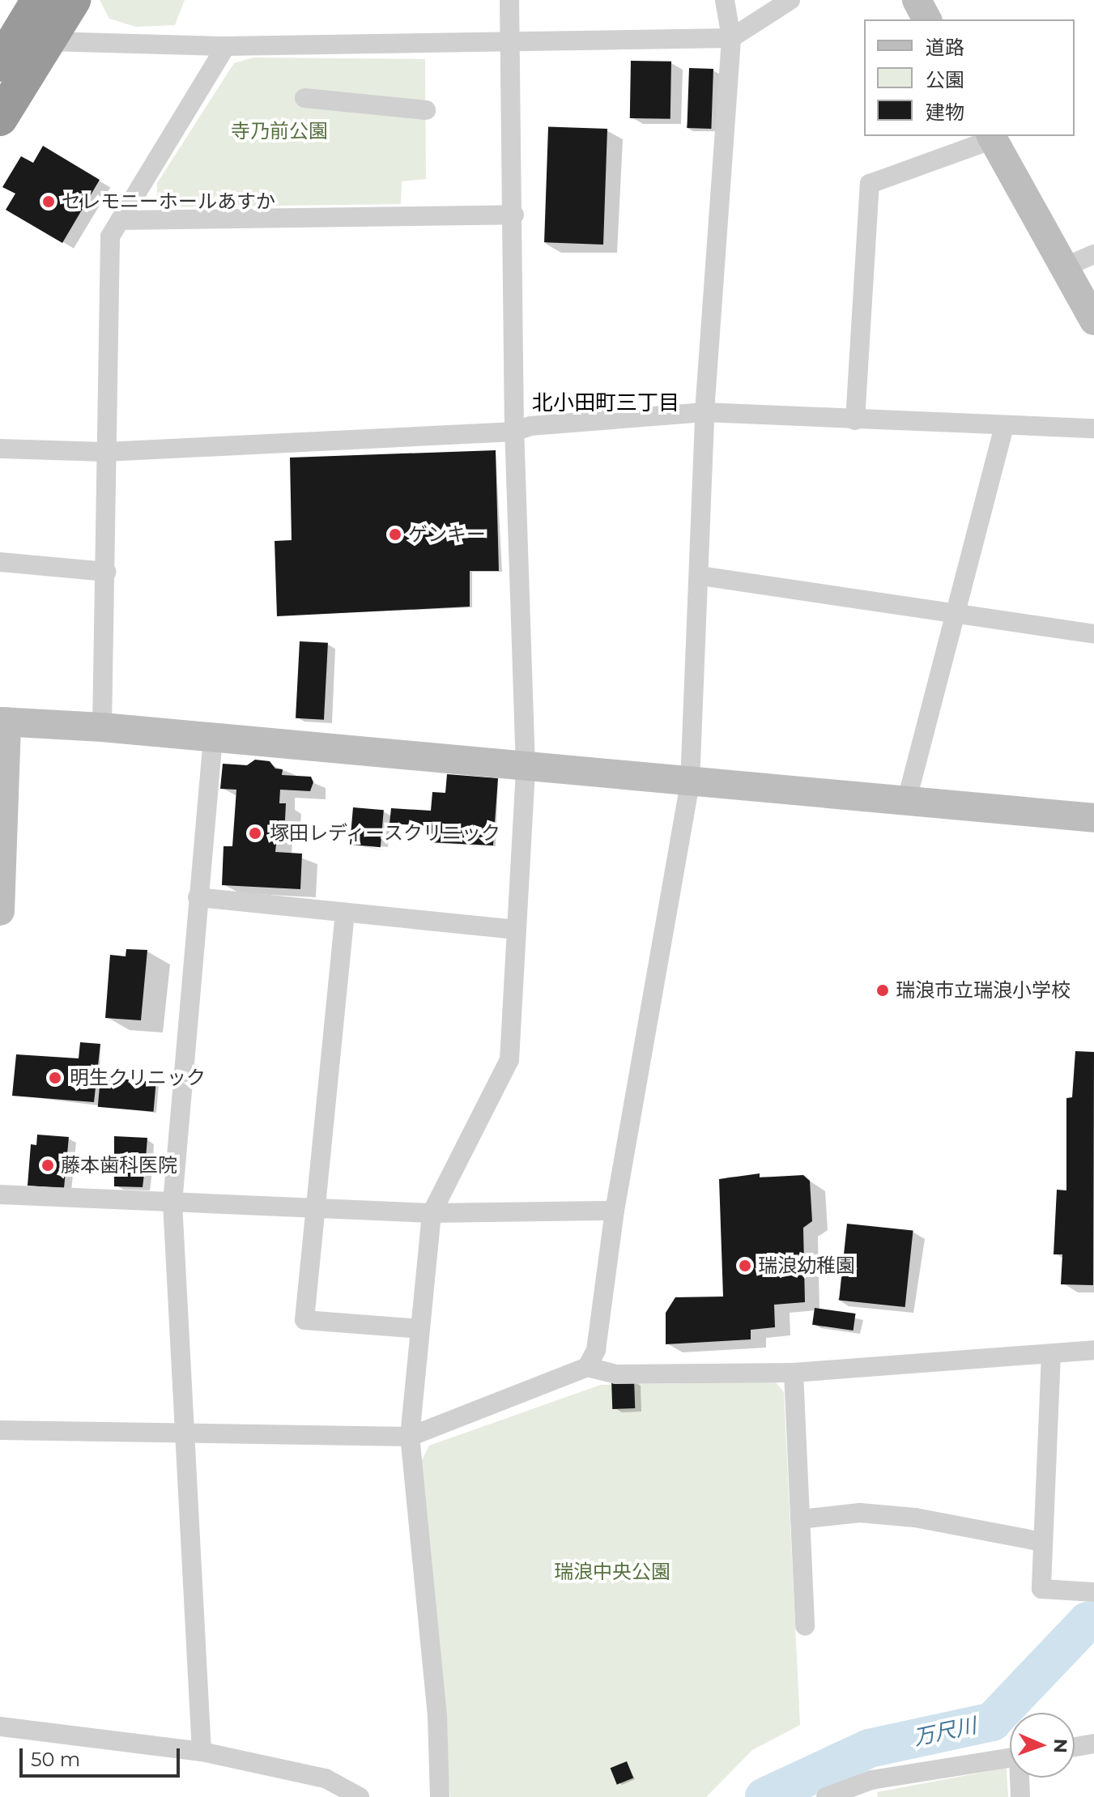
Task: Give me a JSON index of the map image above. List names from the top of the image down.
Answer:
{
  "districts": ["北小田町三丁目"],
  "water": ["万尺川"],
  "parks": ["寺乃前公園", "瑞浪中央公園"],
  "places": [
    "セレモニーホールあすか",
    "ゲンキー",
    "塚田レディースクリニック",
    "瑞浪市立瑞浪小学校",
    "明生クリニック",
    "藤本歯科医院",
    "瑞浪幼稚園"
  ],
  "legend": ["道路", "公園", "建物"],
  "scale_bar": "50 m",
  "north": "right"
}
